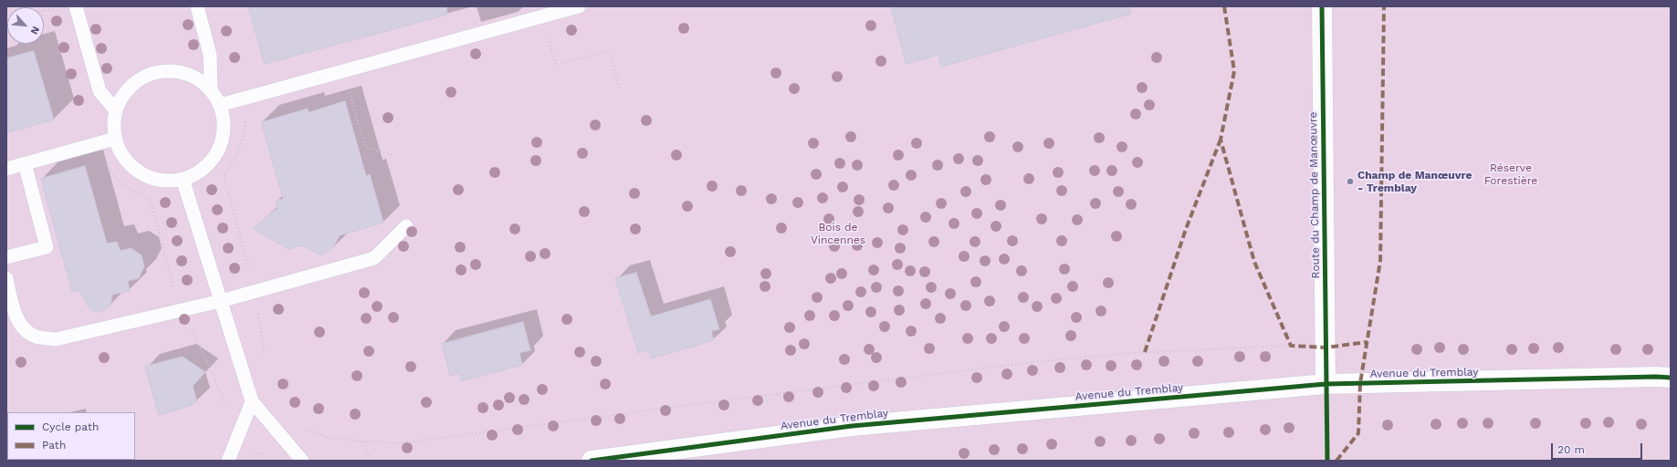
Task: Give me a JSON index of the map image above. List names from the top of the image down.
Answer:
{
  "streets": {
    "main road": ["Route du Champ de Manœuvre", "Avenue du Tremblay"]
  },
  "crossings": [
    ["Route du Champ de Manœuvre", "Avenue du Tremblay"]
  ],
  "parks": ["Réserve Forestière", "Bois de Vincennes"],
  "places": ["Champ de Manœuvre - Tremblay"],
  "legend": ["Cycle path", "Path"],
  "scale_bar": "20 m",
  "north": "bottom right"
}
